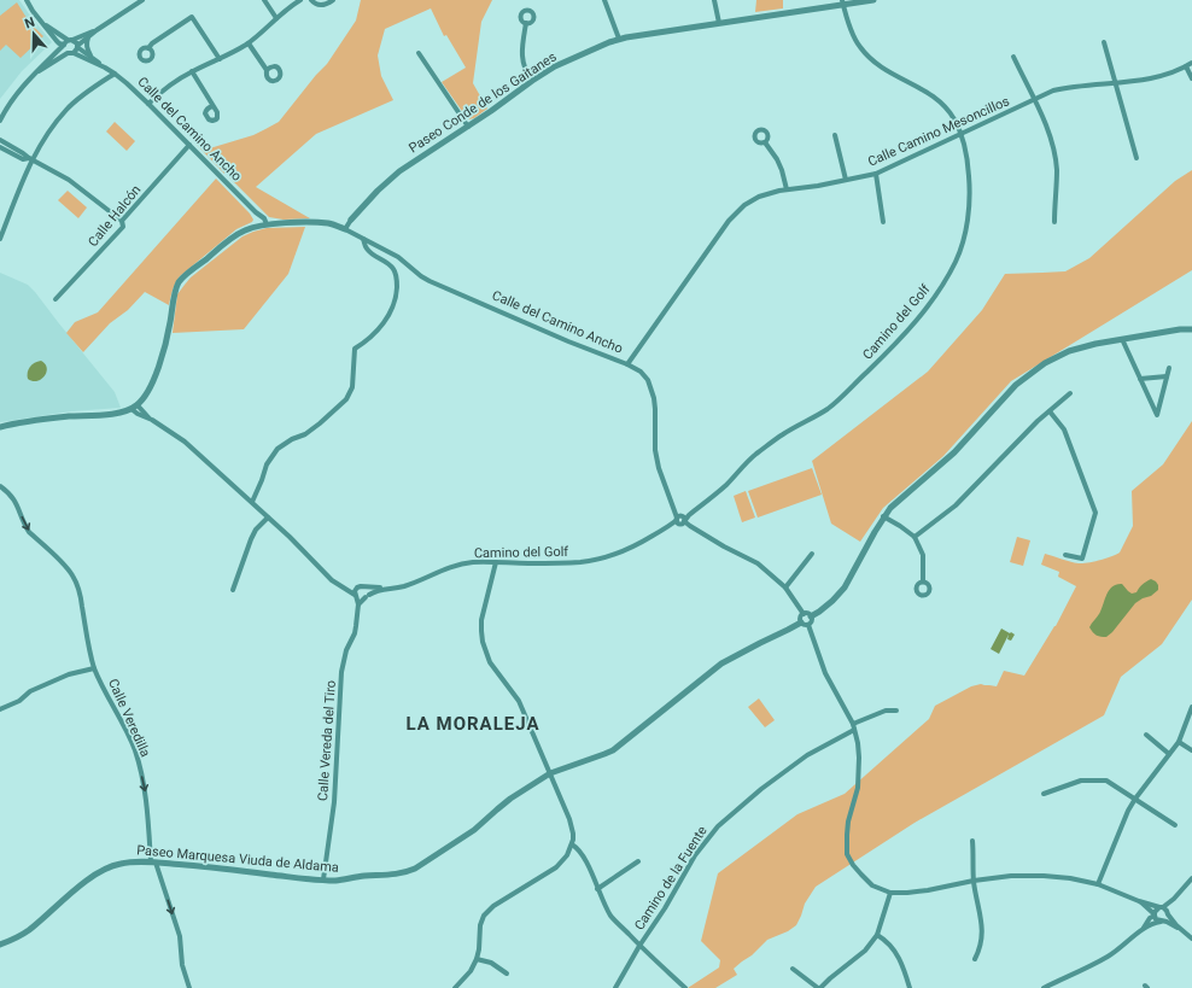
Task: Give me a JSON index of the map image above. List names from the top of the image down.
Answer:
{
  "streets": {
    "street": [
      "Paseo Conde de los Gaitanes",
      "Calle del Camino Ancho",
      "Calle Camino Mesoncillos",
      "Calle Halcón",
      "Camino del Golf",
      "Calle Veredilla",
      "Calle Vereda del Tiro",
      "Paseo Marquesa Viuda de Aldama",
      "Camino de la Fuente"
    ]
  },
  "crossings": [
    ["Paseo Conde de los Gaitanes", "Calle del Camino Ancho"],
    ["Paseo Conde de los Gaitanes", "Camino del Golf"],
    ["Calle del Camino Ancho", "Calle Camino Mesoncillos"],
    ["Calle del Camino Ancho", "Calle Halcón"],
    ["Calle del Camino Ancho", "Camino del Golf"],
    ["Calle Camino Mesoncillos", "Camino del Golf"],
    ["Camino del Golf", "Calle Vereda del Tiro"],
    ["Calle Veredilla", "Paseo Marquesa Viuda de Aldama"],
    ["Calle Vereda del Tiro", "Paseo Marquesa Viuda de Aldama"]
  ],
  "one_way": ["Calle Veredilla"],
  "districts": ["LA MORALEJA"],
  "north": "top"
}
